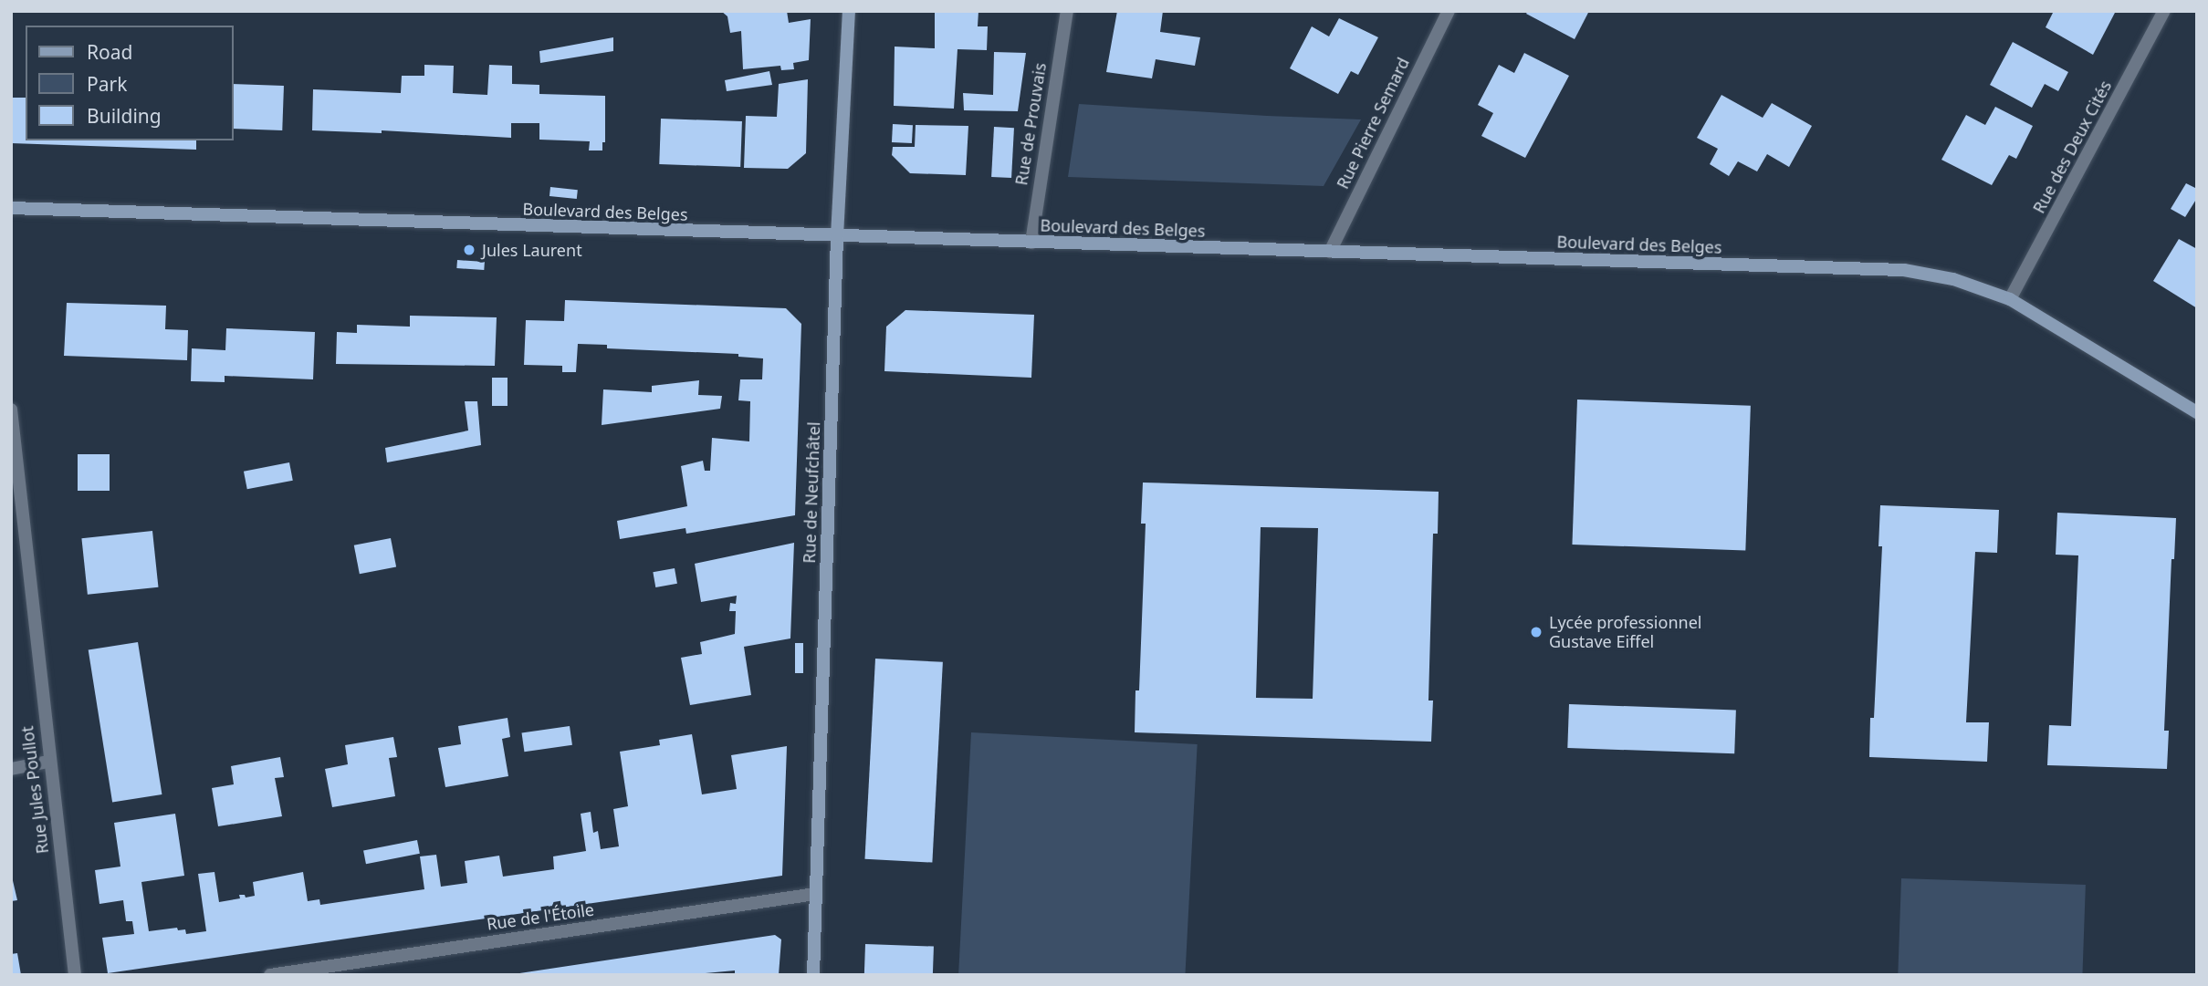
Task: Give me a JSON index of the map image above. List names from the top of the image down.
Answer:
{
  "streets": {
    "main road": ["Boulevard des Belges", "Rue de Neufchâtel"],
    "street": [
      "Rue Pierre Semard",
      "Rue de Prouvais",
      "Rue des Deux Cités",
      "Rue Jules Poullot",
      "Rue de l'Étoile"
    ]
  },
  "crossings": [
    ["Rue Pierre Semard", "Boulevard des Belges"],
    ["Rue de Prouvais", "Boulevard des Belges"],
    ["Rue des Deux Cités", "Boulevard des Belges"],
    ["Boulevard des Belges", "Rue de Neufchâtel"],
    ["Rue de Neufchâtel", "Rue de l'Étoile"]
  ],
  "places": ["Jules Laurent", "Lycée professionnel Gustave Eiffel"],
  "legend": ["Road", "Park", "Building"]
}
